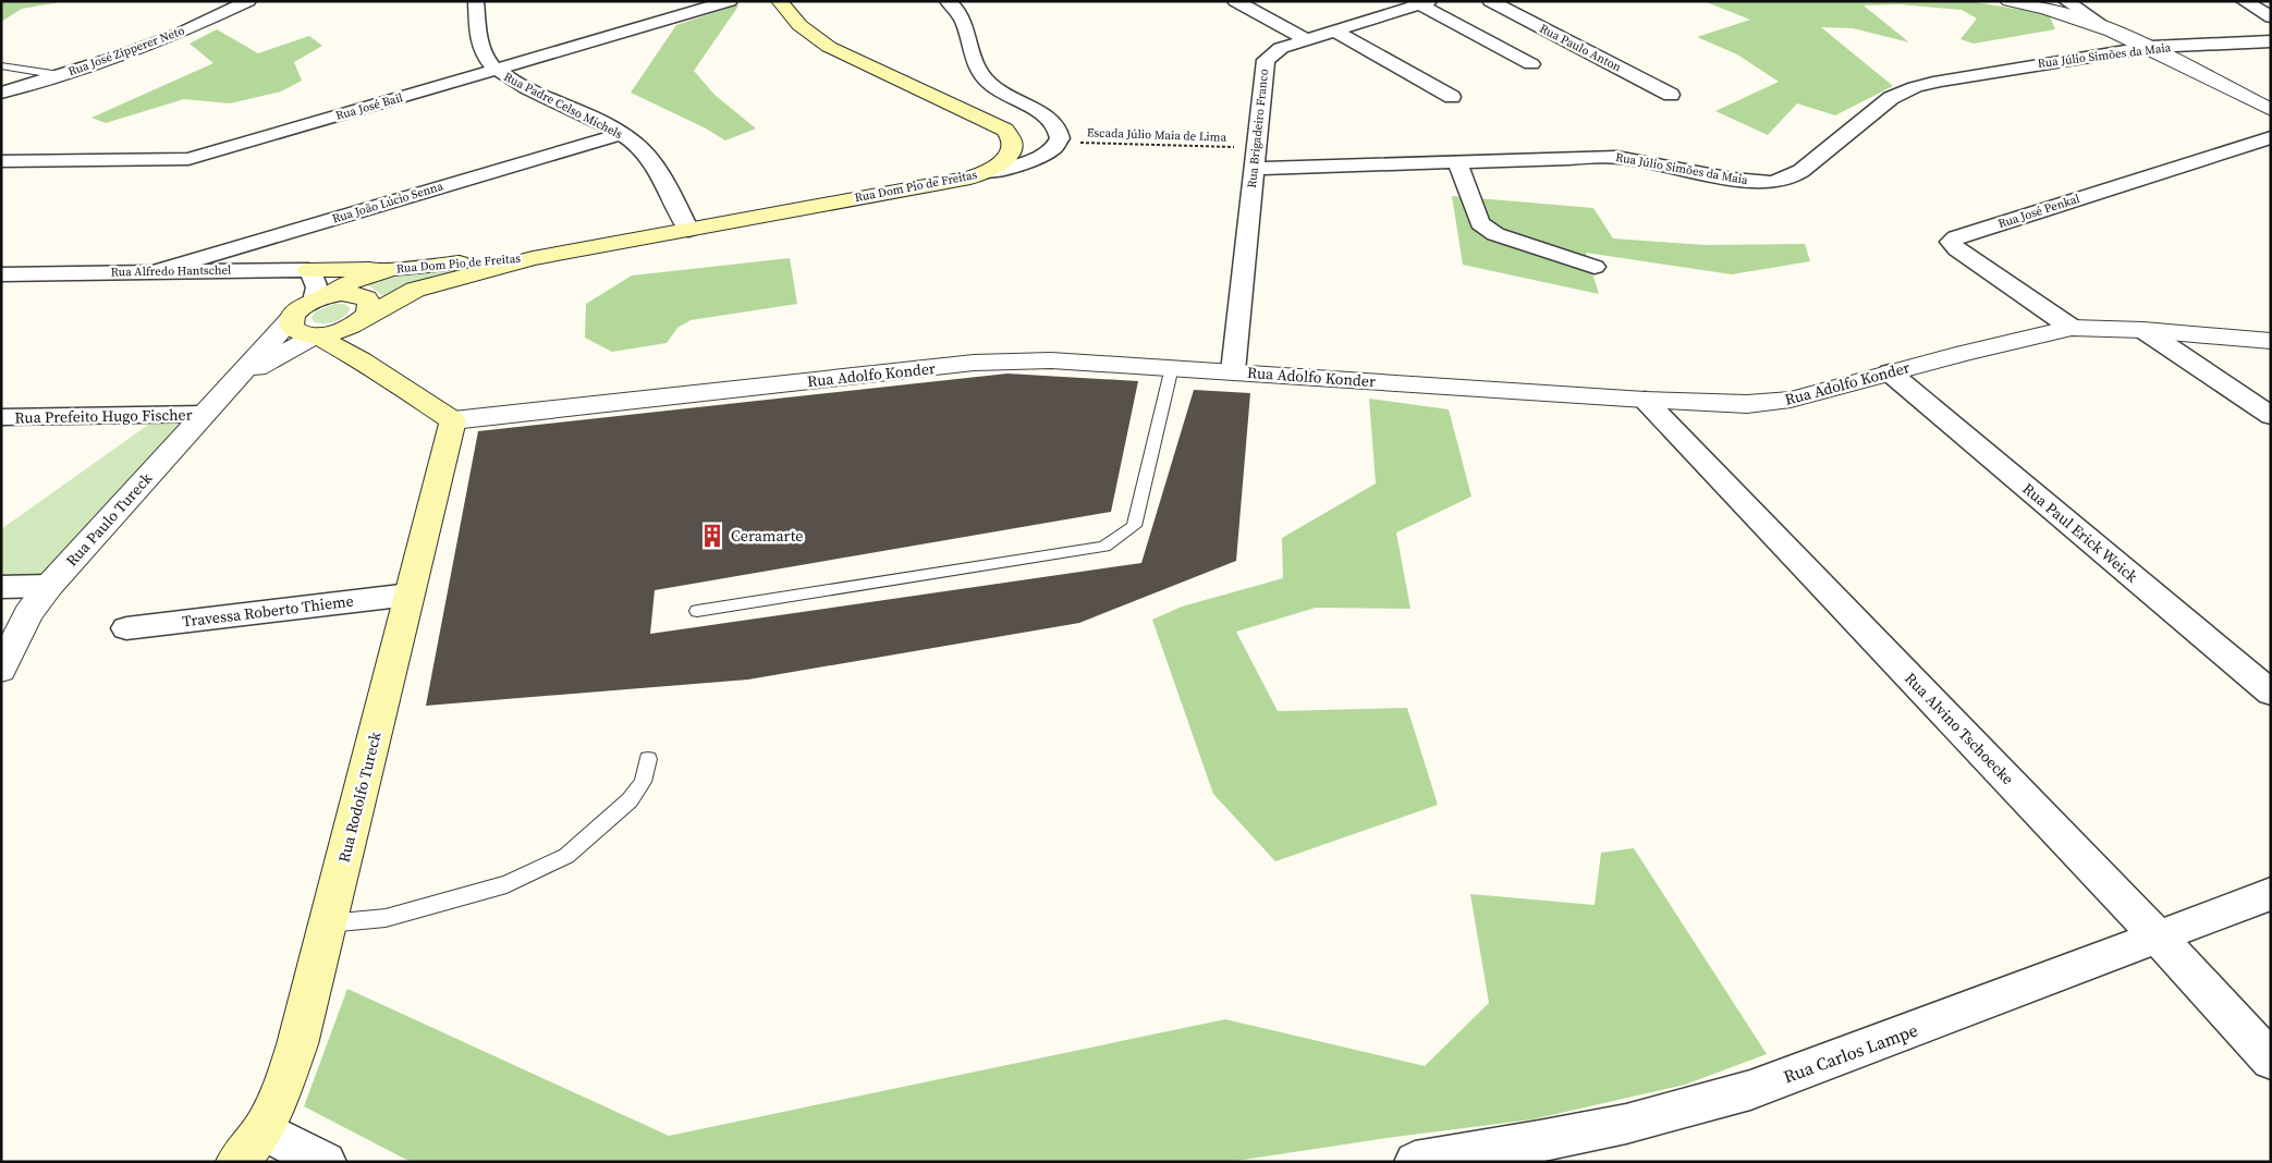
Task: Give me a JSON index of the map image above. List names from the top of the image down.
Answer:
{
  "streets": {
    "main road": ["Rua Dom Pio de Freitas", "Rua Rodolfo Tureck"],
    "street": [
      "Rua Paulo Anton",
      "Rua José Zipperer Neto",
      "Rua Júlio Simões da Maia",
      "Rua Padre Celso Michels",
      "Rua José Bail",
      "Rua Brigadeiro Franco",
      "Rua João Lúcio Senna",
      "Rua José Penkal",
      "Rua Alfredo Hantschel",
      "Rua Adolfo Konder",
      "Rua Prefeito Hugo Fischer",
      "Rua Paulo Tureck",
      "Rua Paul Erick Weick",
      "Travessa Roberto Thieme",
      "Rua Alvino Tschoecke",
      "Rua Carlos Lampe"
    ],
    "path": ["Escada Júlio Maia de Lima"]
  },
  "crossings": [
    ["Rua Júlio Simões da Maia", "Rua Brigadeiro Franco"],
    ["Rua Padre Celso Michels", "Rua José Bail"],
    ["Rua Padre Celso Michels", "Rua Dom Pio de Freitas"],
    ["Rua Padre Celso Michels", "Rua João Lúcio Senna"],
    ["Rua Brigadeiro Franco", "Escada Júlio Maia de Lima"],
    ["Rua Brigadeiro Franco", "Rua Adolfo Konder"],
    ["Rua Dom Pio de Freitas", "Rua Paulo Tureck"],
    ["Rua João Lúcio Senna", "Rua Alfredo Hantschel"],
    ["Rua José Penkal", "Rua Adolfo Konder"],
    ["Rua Adolfo Konder", "Rua Paul Erick Weick"],
    ["Rua Adolfo Konder", "Rua Alvino Tschoecke"],
    ["Rua Adolfo Konder", "Rua Rodolfo Tureck"],
    ["Rua Prefeito Hugo Fischer", "Rua Paulo Tureck"],
    ["Travessa Roberto Thieme", "Rua Rodolfo Tureck"],
    ["Rua Alvino Tschoecke", "Rua Carlos Lampe"]
  ],
  "places": {
    "building": ["Ceramarte"]
  }
}
